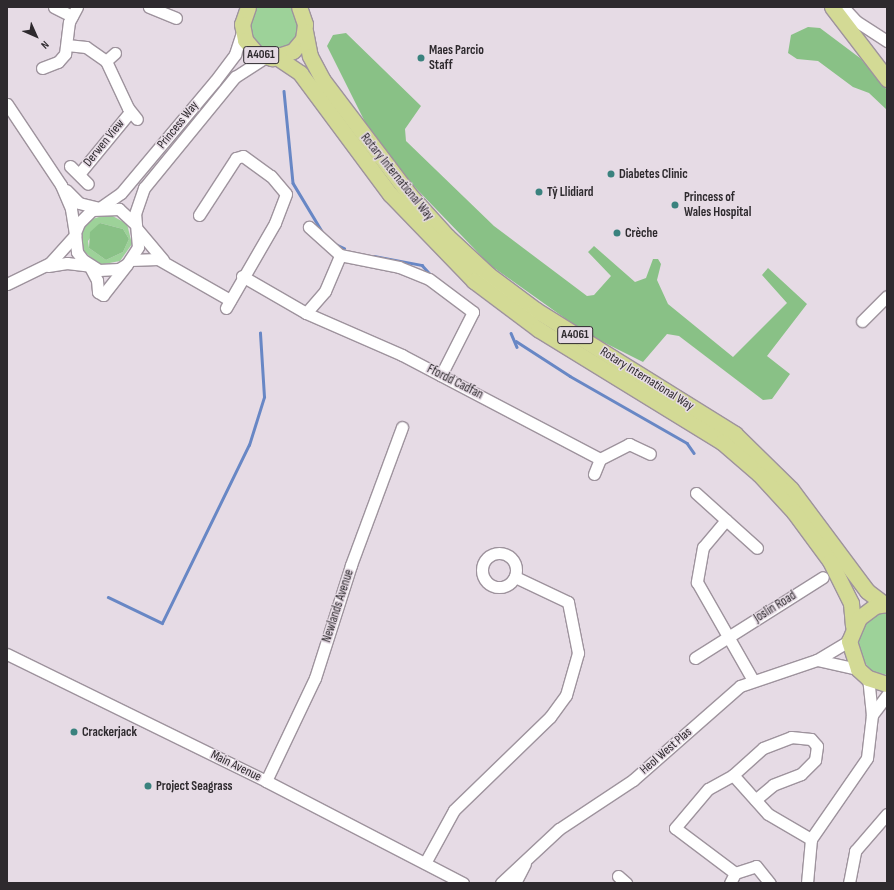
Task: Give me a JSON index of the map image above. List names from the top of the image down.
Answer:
{
  "streets": {
    "main road": ["A4061", "Rotary International Way"],
    "street": [
      "Princess Way",
      "Derwen View",
      "Ffordd Cadfan",
      "Newlands Avenue",
      "Joslin Road",
      "Heol West Plas",
      "Main Avenue"
    ]
  },
  "crossings": [
    ["A4061", "Princess Way"],
    ["A4061", "Rotary International Way"],
    ["Princess Way", "Rotary International Way"],
    ["Rotary International Way", "Heol West Plas"],
    ["Newlands Avenue", "Main Avenue"]
  ],
  "places": [
    "Maes Parcio Staff",
    "Diabetes Clinic",
    "Tŷ Llidiard",
    "Princess of Wales Hospital",
    "Crèche",
    "Crackerjack",
    "Project Seagrass"
  ],
  "north": "bottom right"
}
